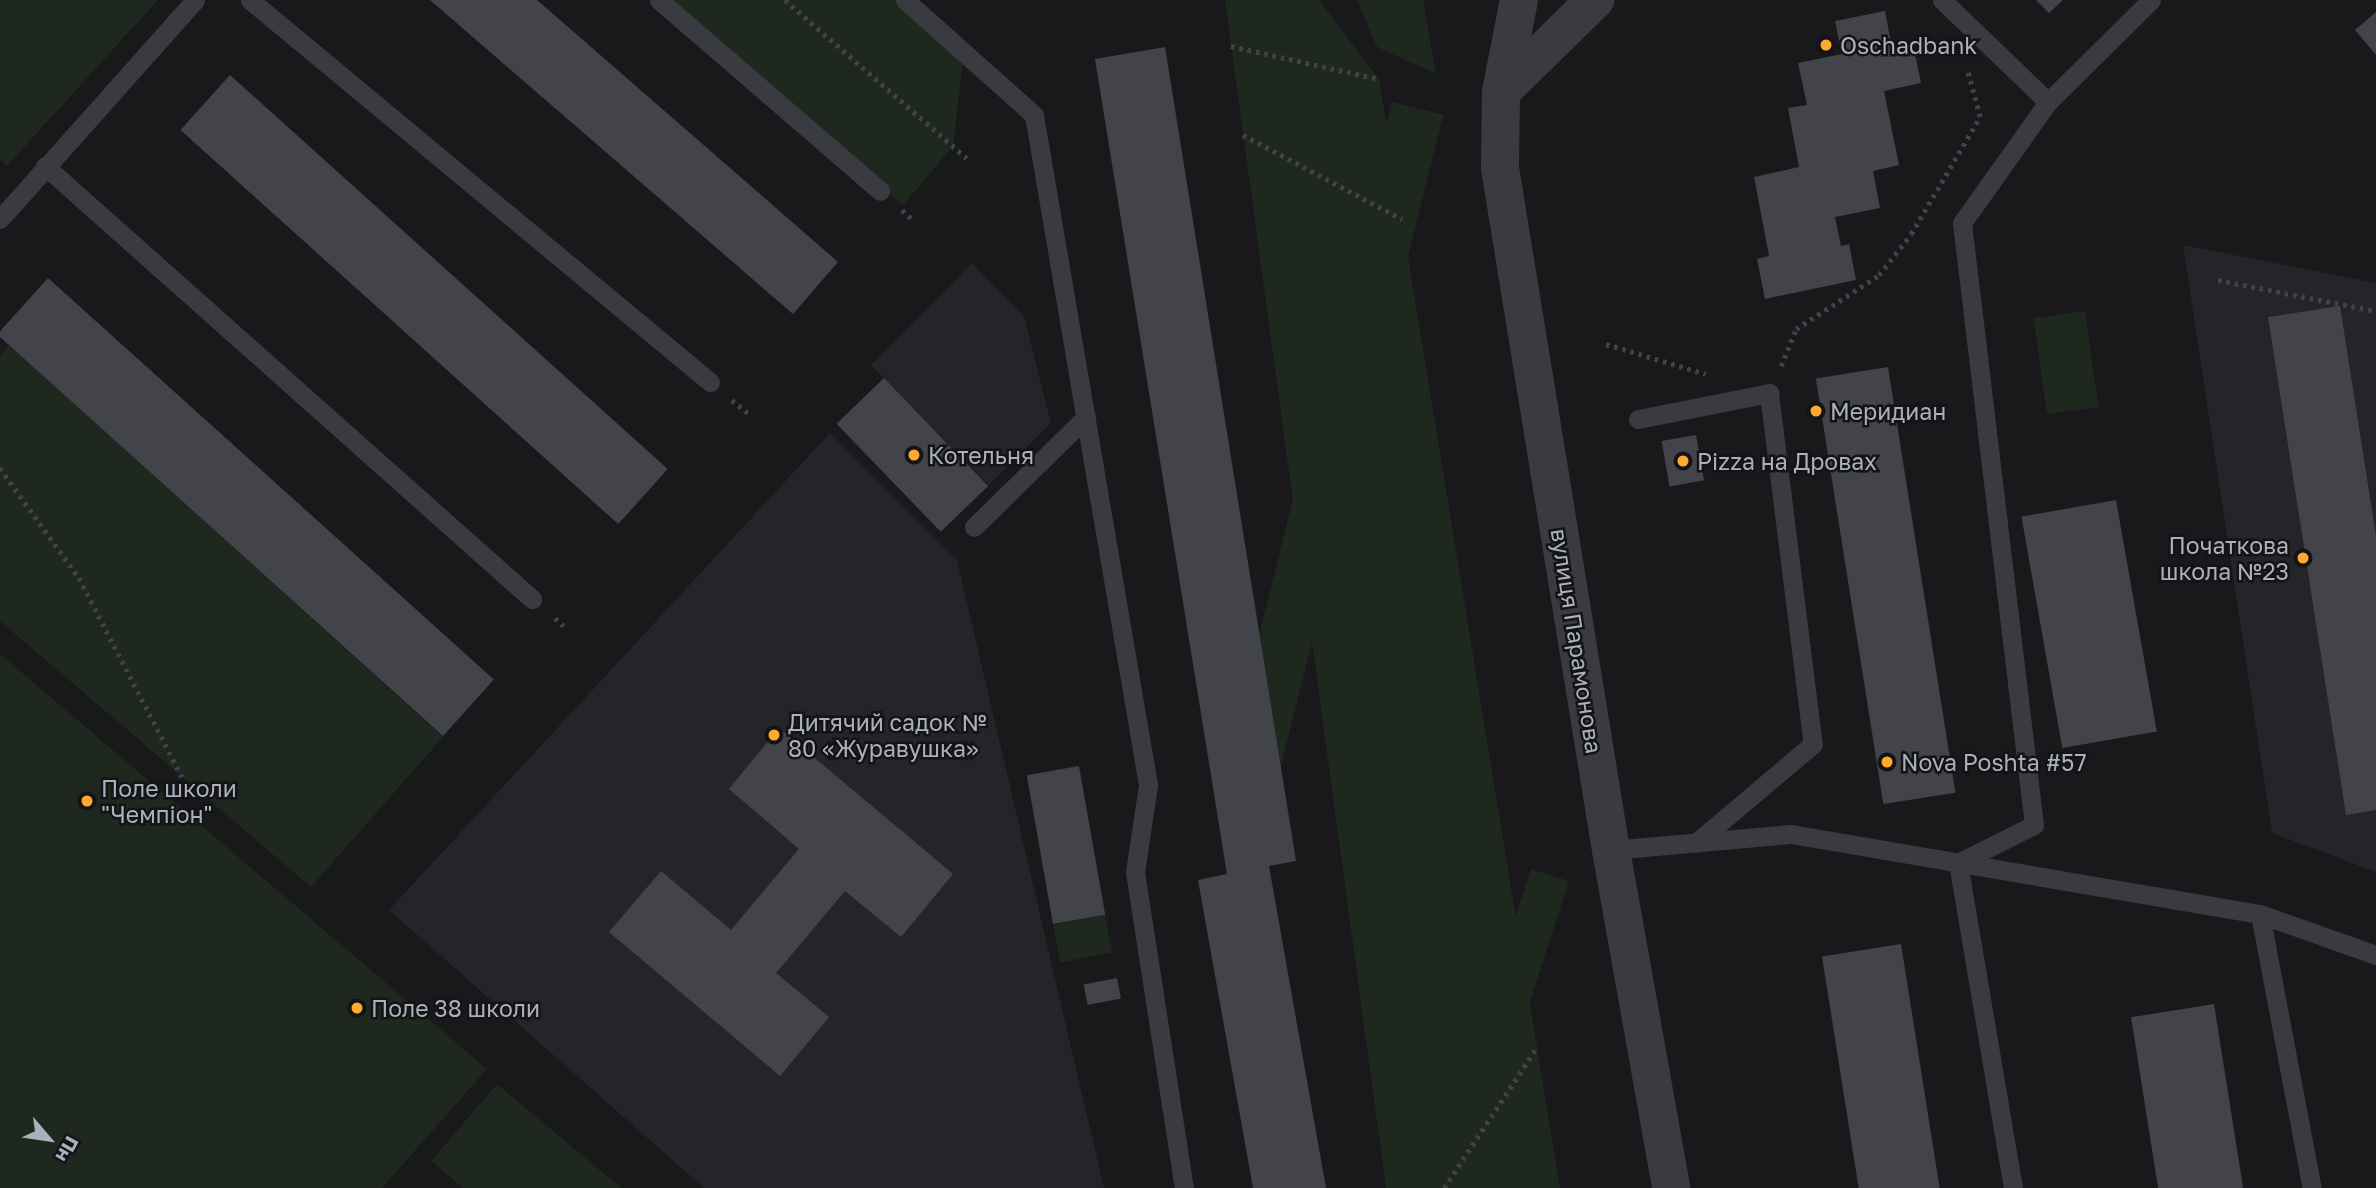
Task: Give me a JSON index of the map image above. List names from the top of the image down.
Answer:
{
  "streets": {
    "street": ["вулиця Парамонова"]
  },
  "places": [
    "Oschadbank",
    "Меридиан",
    "Котельня",
    "Pizza на Дровах",
    "Початкова школа №23",
    "Дитячий садок № 80 «Журавушка»",
    "Nova Poshta #57",
    "Поле школи \"Чемпіон\"",
    "Поле 38 школи"
  ],
  "north": "bottom right"
}
